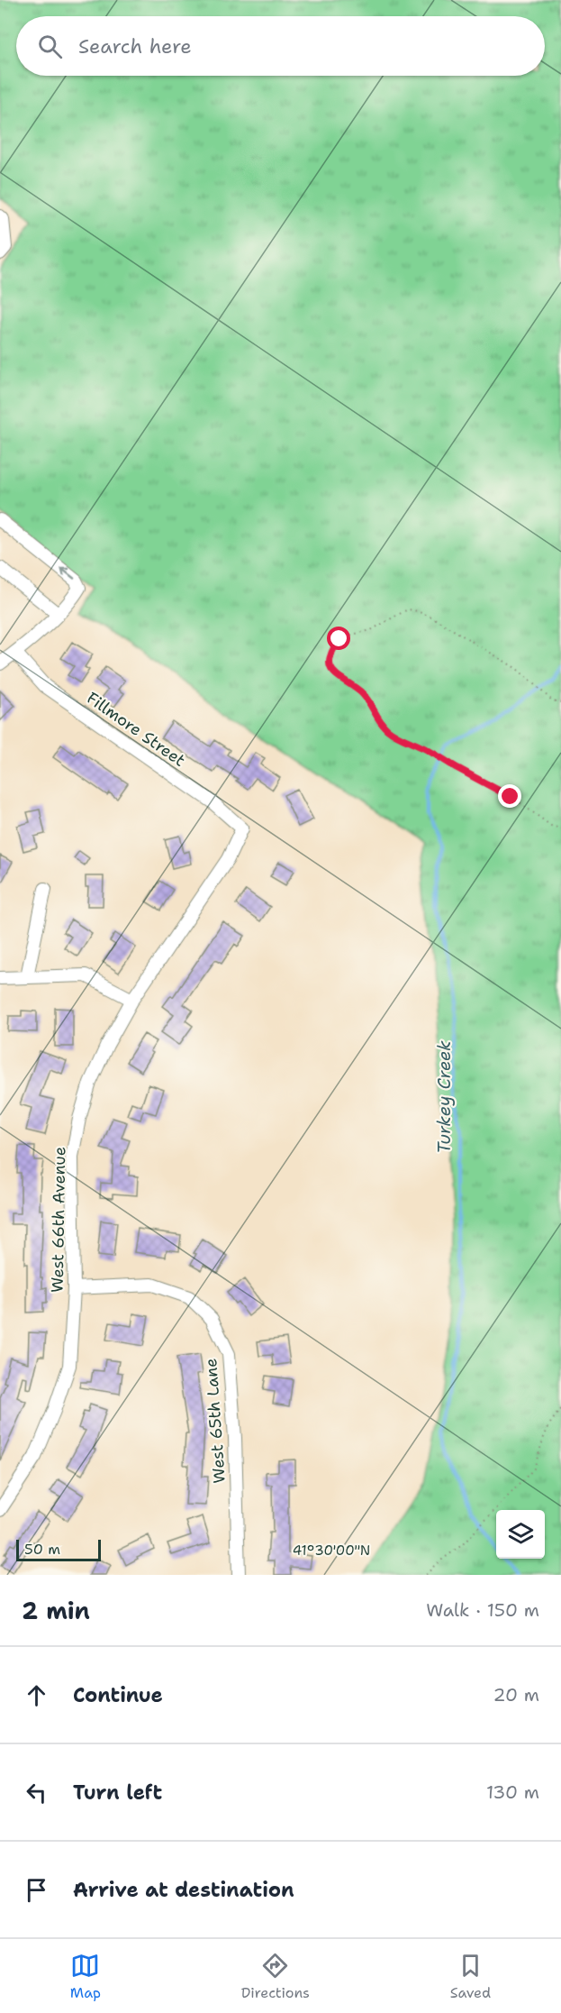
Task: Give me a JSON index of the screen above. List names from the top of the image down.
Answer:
{
  "streets": {
    "street": ["Fillmore Street", "West 66th Avenue", "West 65th Lane"]
  },
  "crossings": [
    ["Fillmore Street", "West 66th Avenue"],
    ["West 66th Avenue", "West 65th Lane"]
  ],
  "water": ["Turkey Creek"],
  "scale_bar": "50 m",
  "page": {
    "search": "Search here",
    "scale": "50 m",
    "heading": ["2 min", "Walk · 150 m"],
    "list": [
      ["Continue", "20 m"],
      ["Turn left", "130 m"],
      "Arrive at destination"
    ],
    "nav": ["Map", "Directions", "Saved"]
  },
  "coordinates": ["41°30'00\"N"]
}
